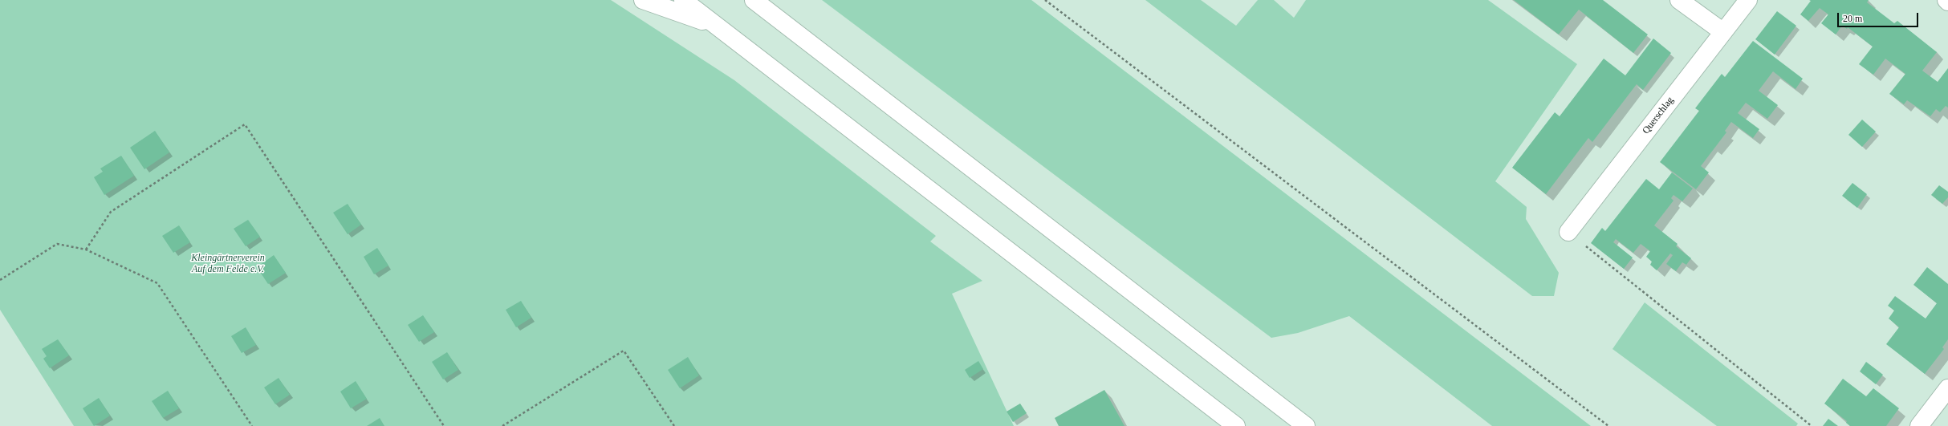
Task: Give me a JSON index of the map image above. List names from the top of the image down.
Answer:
{
  "streets": {
    "main road": ["Querschlag"]
  },
  "parks": ["Kleingärtnerverein Auf dem Felde e.V."],
  "scale_bar": "20 m"
}
